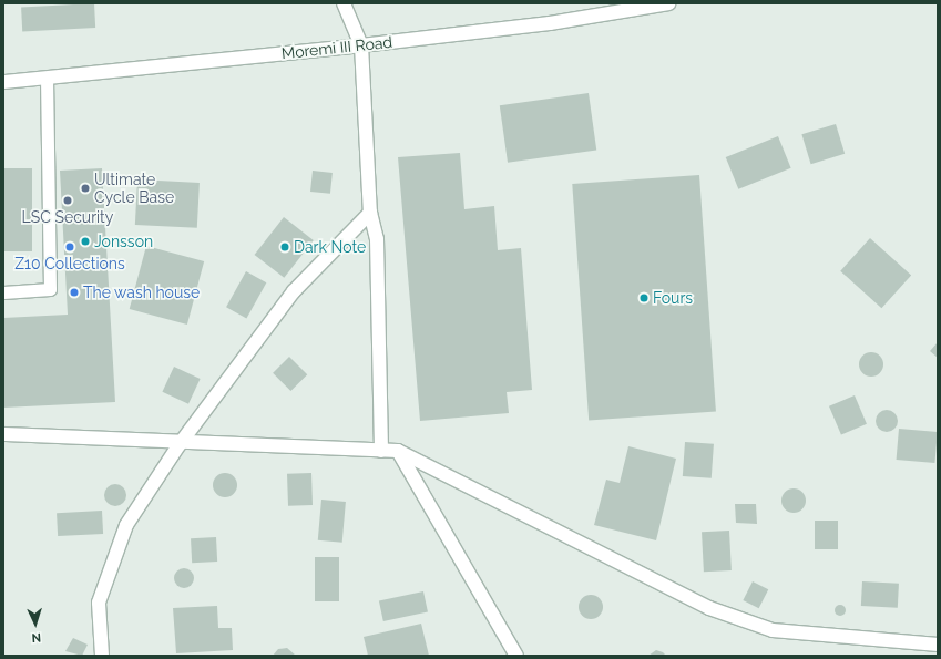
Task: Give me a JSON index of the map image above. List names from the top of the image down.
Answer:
{
  "streets": {
    "street": ["Moremi III Road"]
  },
  "places": [
    "Ultimate Cycle Base",
    "LSC Security",
    "Jonsson",
    "Z10 Collections",
    "Dark Note",
    "The wash house",
    "Fours"
  ],
  "north": "bottom"
}
